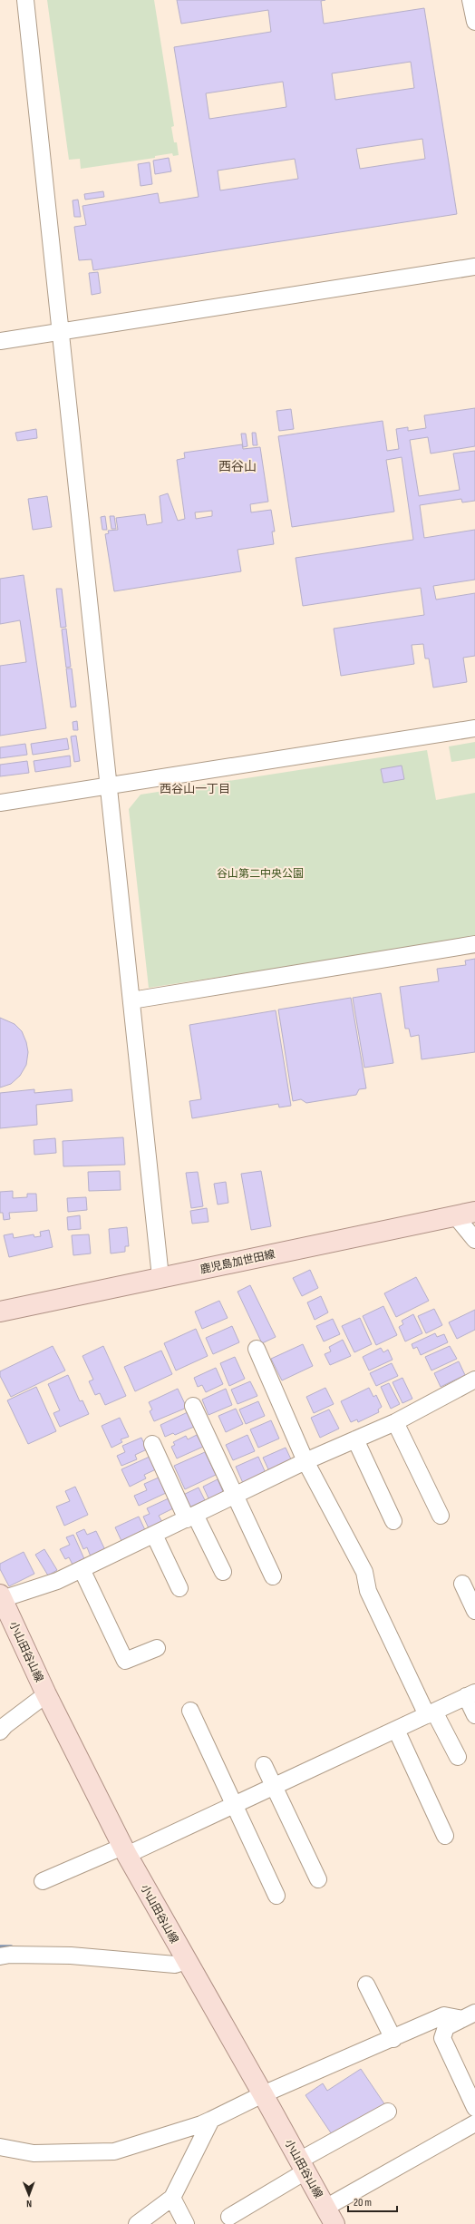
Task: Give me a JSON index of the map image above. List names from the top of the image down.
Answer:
{
  "streets": {
    "main road": ["鹿児島加世田線", "小山田谷山線"]
  },
  "districts": ["西谷山", "西谷山一丁目"],
  "parks": ["谷山第二中央公園"],
  "scale_bar": "20 m",
  "north": "bottom"
}
